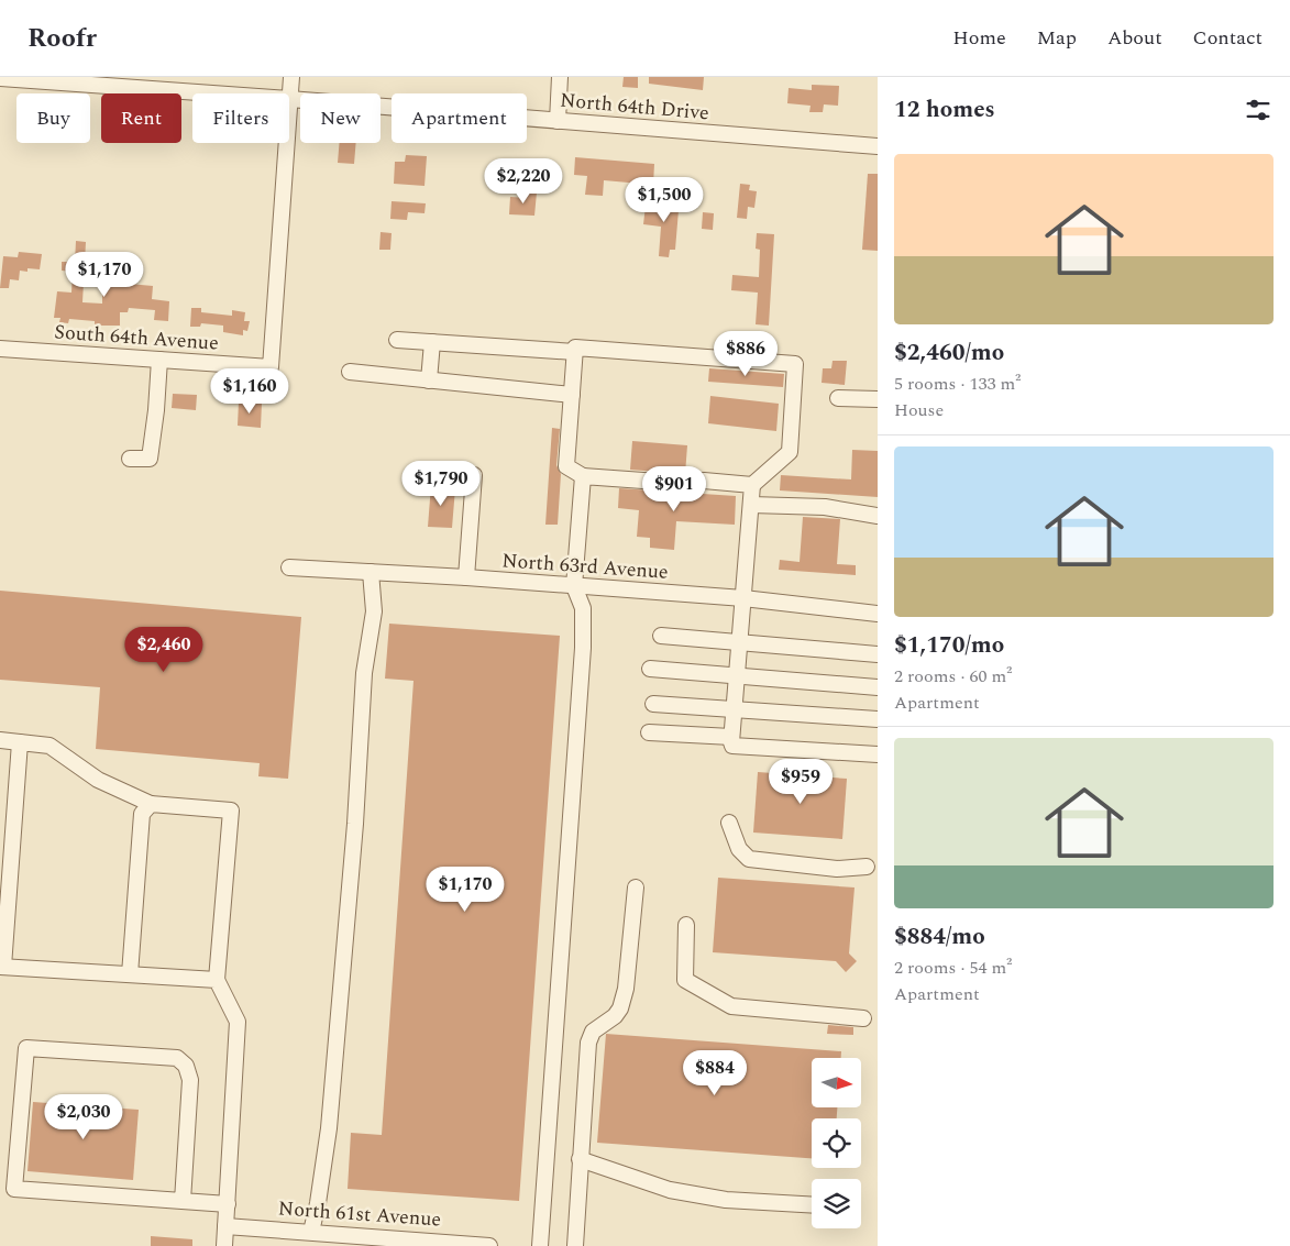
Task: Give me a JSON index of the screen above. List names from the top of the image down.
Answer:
{
  "streets": {
    "street": [
      "North 64th Drive",
      "South 64th Avenue",
      "North 63rd Avenue",
      "North 61st Avenue"
    ]
  },
  "north": "right",
  "page": {
    "header": "Roofr",
    "nav": [
      "Home",
      "Map",
      "About",
      "Contact"
    ],
    "heading": "12 homes",
    "chip": [
      "Buy",
      "Rent",
      "Filters",
      "New",
      "Apartment"
    ],
    "list": [
      {
        "name": "$2,460/mo",
        "note": "5 rooms · 133 m² · House"
      },
      {
        "name": "$1,170/mo",
        "note": "2 rooms · 60 m² · Apartment"
      },
      {
        "name": "$884/mo",
        "note": "2 rooms · 54 m² · Apartment"
      }
    ],
    "price": [
      "$2,220",
      "$1,500",
      "$1,170",
      "$886",
      "$1,160",
      "$1,790",
      "$901",
      "$2,460",
      "$959",
      "$1,170",
      "$884",
      "$2,030"
    ]
  }
}
